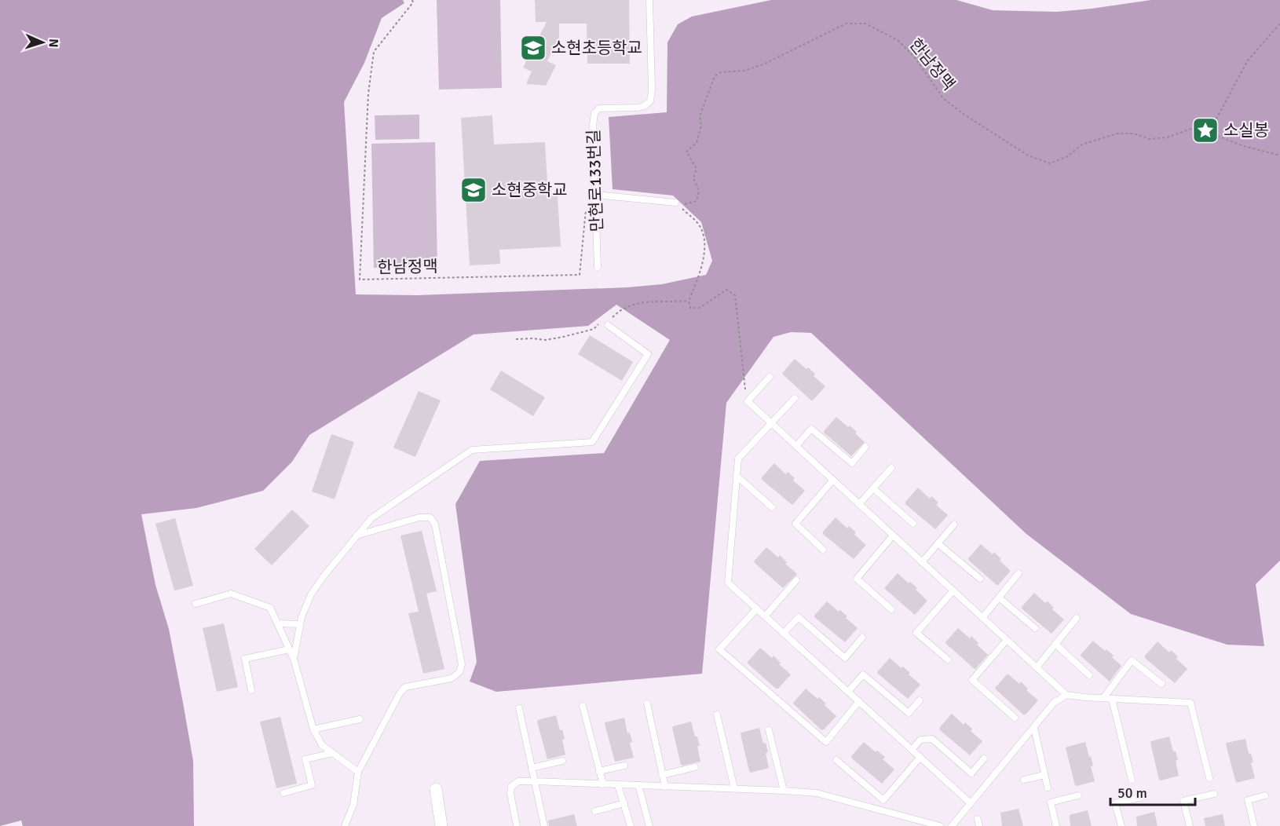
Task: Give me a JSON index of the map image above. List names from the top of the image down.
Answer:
{
  "streets": {
    "lane": ["만현로133번길"],
    "path": ["한남정맥"]
  },
  "crossings": [
    ["한남정맥", "만현로133번길"]
  ],
  "places": {
    "school or university": ["소현초등학교", "소현중학교"],
    "place": ["소실봉"]
  },
  "scale_bar": "50 m",
  "north": "right"
}
